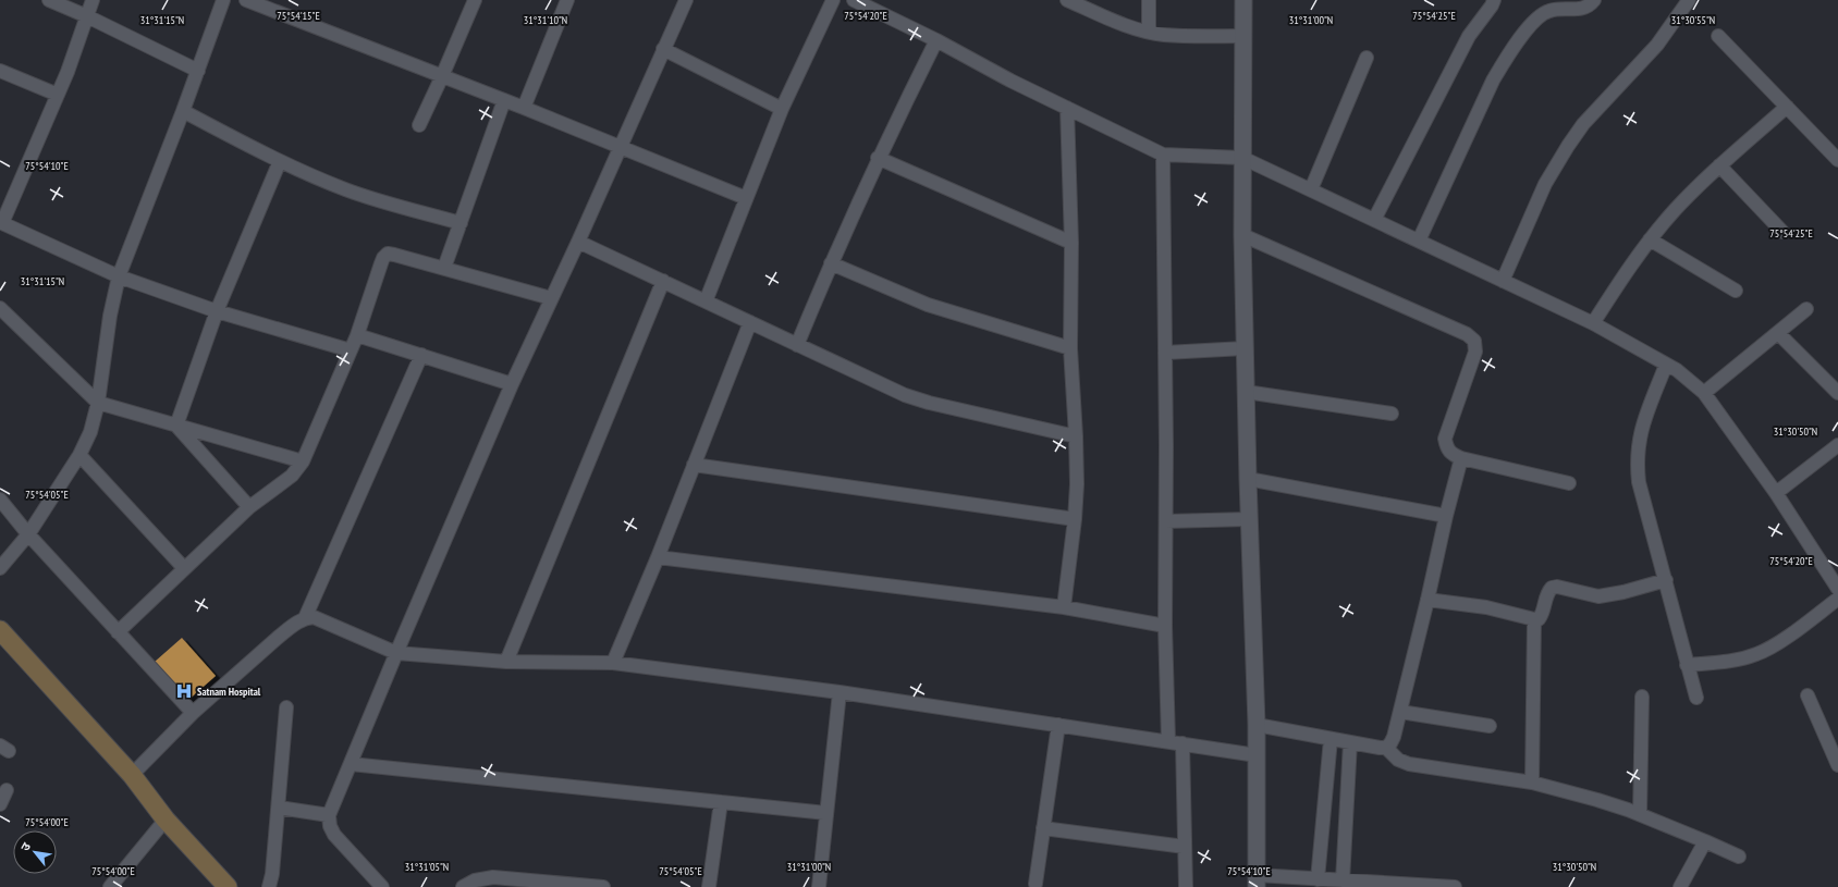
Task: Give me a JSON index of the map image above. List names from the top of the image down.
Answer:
{
  "places": {
    "hospital": ["Satnam Hospital"]
  },
  "north": "top left",
  "coordinates": [
    "75°54'20\"E",
    "75°54'25\"E",
    "75°54'15\"E",
    "31°31'15\"N",
    "31°31'10\"N",
    "31°31'00\"N",
    "31°30'55\"N",
    "75°54'10\"E",
    "31°30'50\"N",
    "75°54'05\"E",
    "75°54'00\"E",
    "31°31'05\"N"
  ]
}
